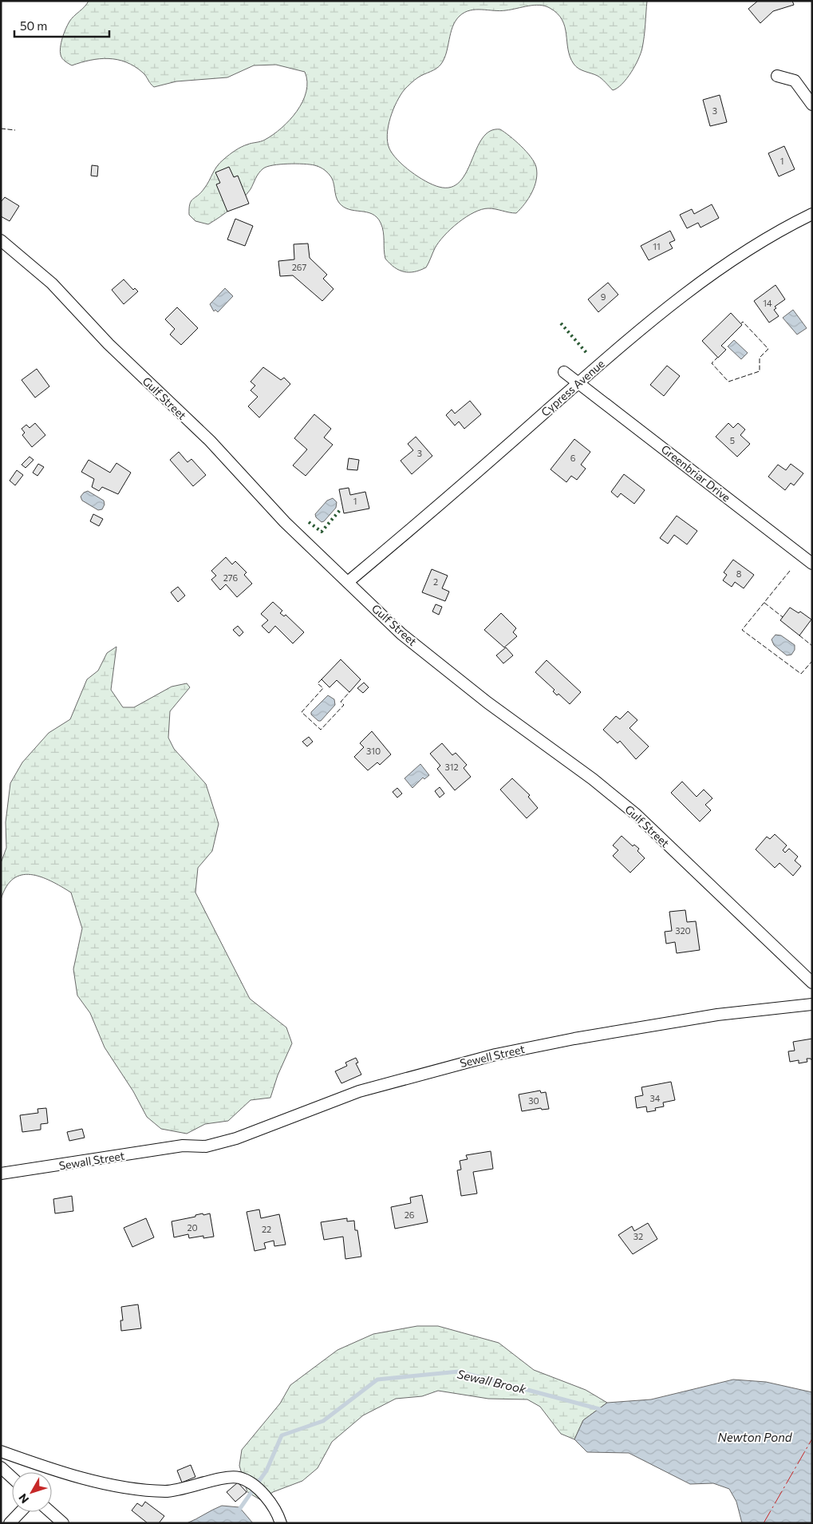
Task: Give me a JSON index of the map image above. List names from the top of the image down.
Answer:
{
  "streets": {
    "street": [
      "Cypress Avenue",
      "Gulf Street",
      "Greenbriar Drive",
      "Sewell Street",
      "Sewall Street"
    ]
  },
  "crossings": [
    ["Cypress Avenue", "Gulf Street"],
    ["Cypress Avenue", "Greenbriar Drive"],
    ["Sewell Street", "Sewall Street"]
  ],
  "water": ["Sewall Brook", "Newton Pond"],
  "house_numbers": [
    "3",
    "1",
    "11",
    "267",
    "9",
    "14",
    "5",
    "3",
    "6",
    "1",
    "8",
    "276",
    "2",
    "310",
    "312",
    "320",
    "34",
    "30",
    "26",
    "20",
    "22",
    "32"
  ],
  "scale_bar": "50 m",
  "north": "bottom left"
}
